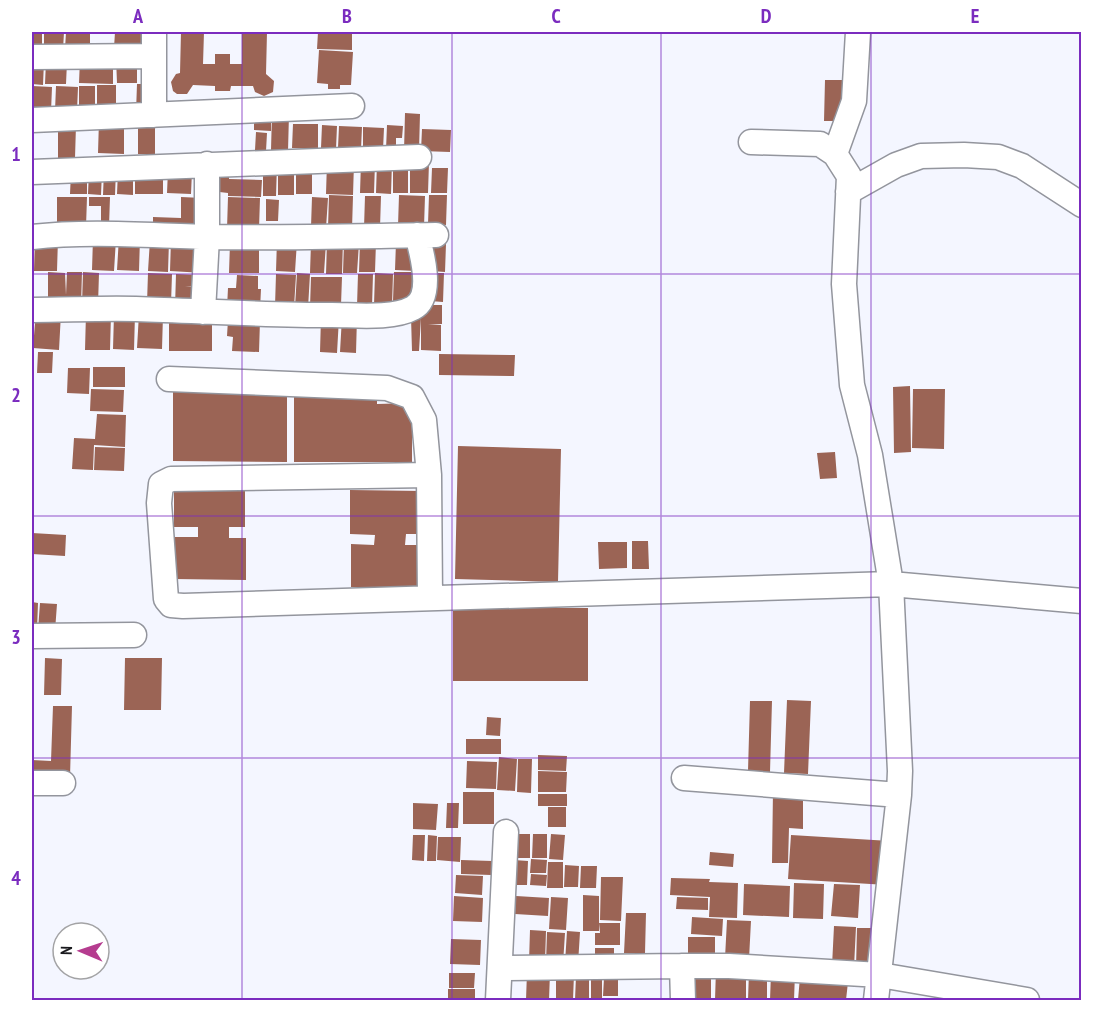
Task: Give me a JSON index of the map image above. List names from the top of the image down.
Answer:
{
  "north": "left",
  "grid": {
    "columns": [
      "A",
      "B",
      "C",
      "D",
      "E"
    ],
    "rows": [
      "1",
      "2",
      "3",
      "4"
    ]
  }
}
